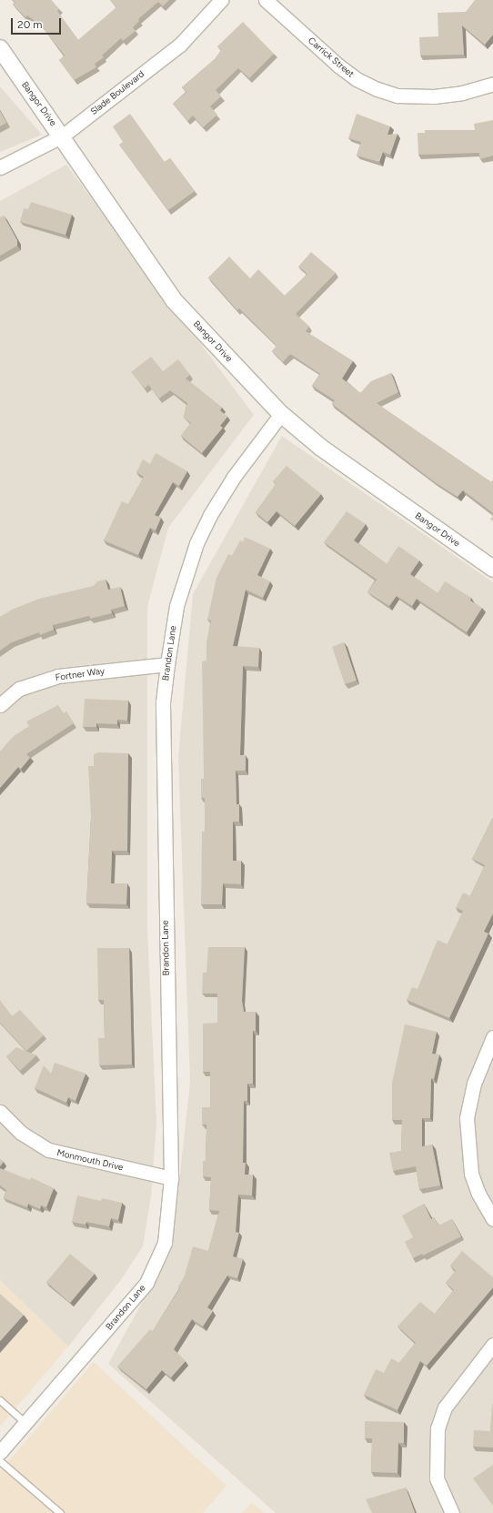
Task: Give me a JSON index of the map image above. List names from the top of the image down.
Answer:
{
  "streets": {
    "street": [
      "Carrick Street",
      "Slade Boulevard",
      "Bangor Drive",
      "Brandon Lane",
      "Fortner Way",
      "Monmouth Drive"
    ]
  },
  "crossings": [
    ["Slade Boulevard", "Bangor Drive"],
    ["Bangor Drive", "Brandon Lane"],
    ["Brandon Lane", "Fortner Way"],
    ["Brandon Lane", "Monmouth Drive"]
  ],
  "scale_bar": "20 m"
}
